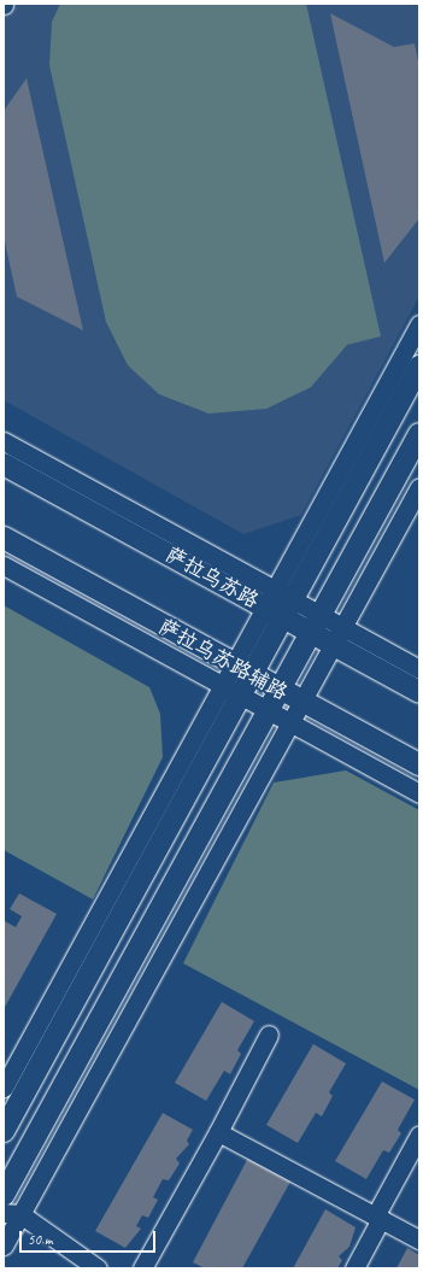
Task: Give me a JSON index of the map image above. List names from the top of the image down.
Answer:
{
  "streets": {
    "main road": ["萨拉乌苏路"],
    "street": ["萨拉乌苏路辅路"]
  },
  "scale_bar": "50 m"
}
